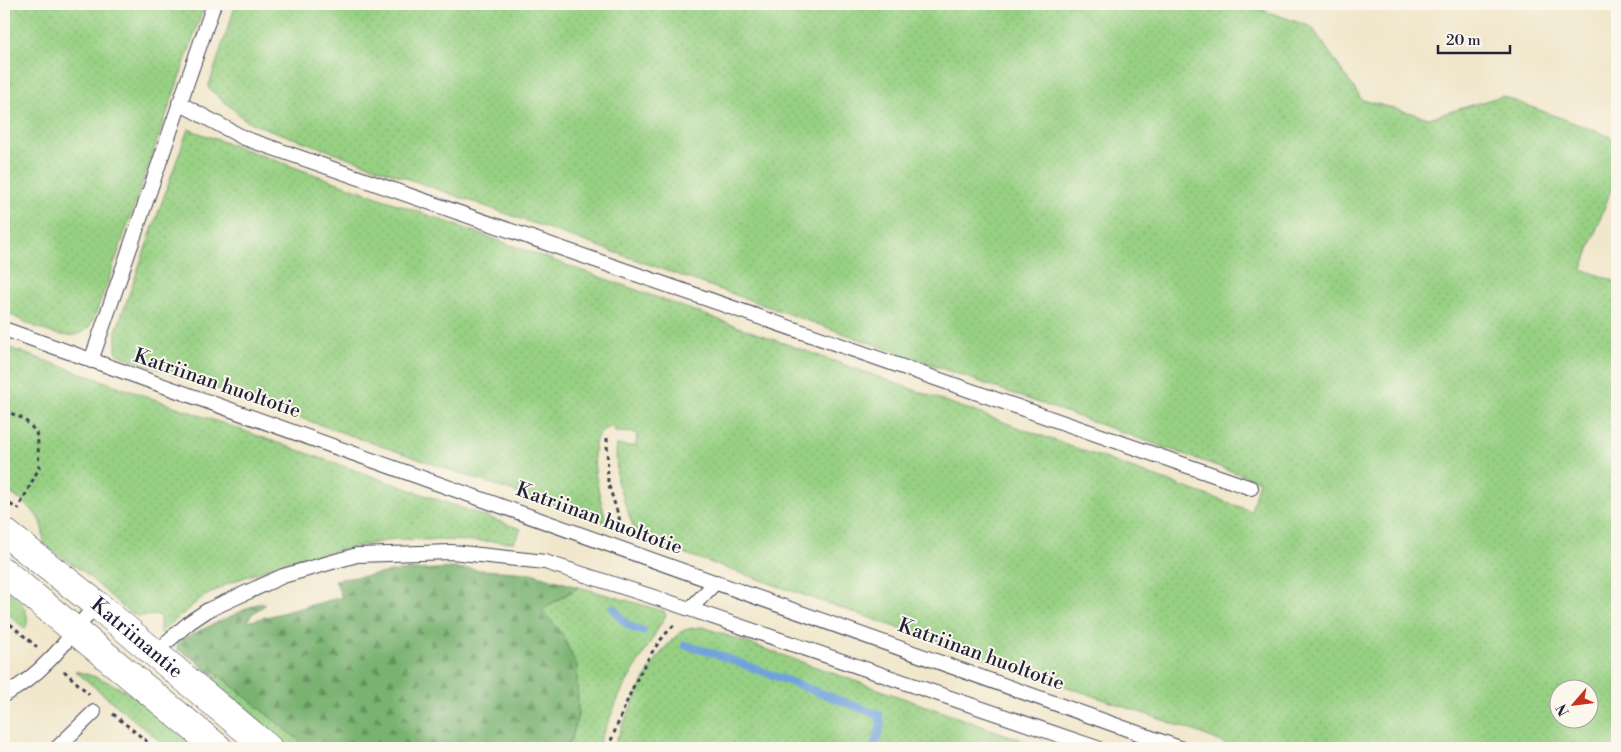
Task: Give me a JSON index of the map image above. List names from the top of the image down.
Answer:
{
  "streets": {
    "main road": ["Katriinantie"],
    "lane": ["Katriinan huoltotie"]
  },
  "scale_bar": "20 m",
  "north": "bottom left"
}
